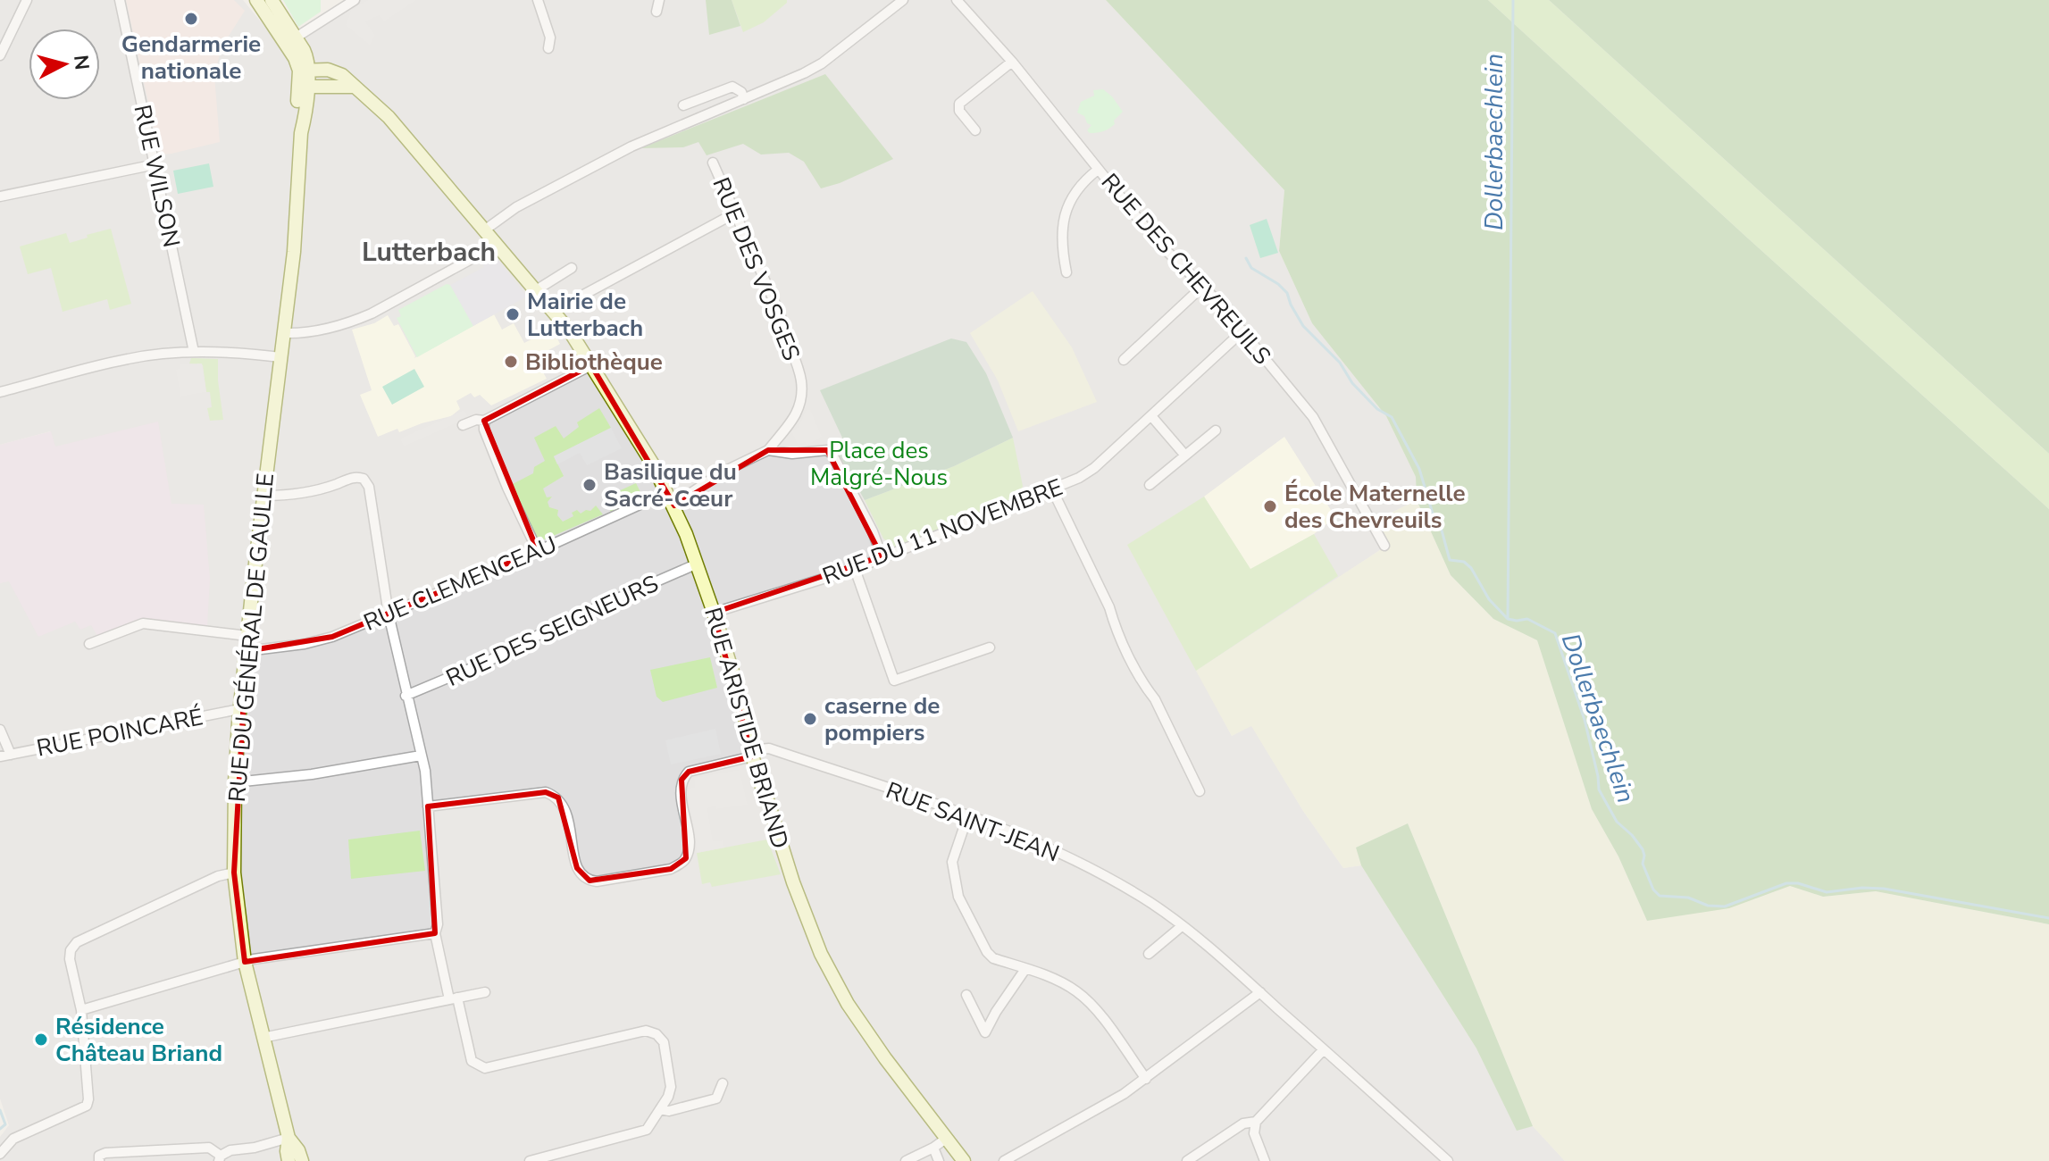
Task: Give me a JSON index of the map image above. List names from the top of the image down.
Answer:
{
  "streets": {
    "main road": ["RUE DU GÉNÉRAL DE GAULLE", "RUE ARISTIDE BRIAND"],
    "street": [
      "RUE WILSON",
      "RUE DES VOSGES",
      "RUE DES CHEVREUILS",
      "RUE DU 11 NOVEMBRE",
      "RUE CLEMENCEAU",
      "RUE DES SEIGNEURS",
      "RUE POINCARÉ",
      "RUE SAINT-JEAN"
    ]
  },
  "crossings": [
    ["RUE DES VOSGES", "RUE CLEMENCEAU"],
    ["RUE DES CHEVREUILS", "RUE DU 11 NOVEMBRE"],
    ["RUE DU 11 NOVEMBRE", "RUE ARISTIDE BRIAND"],
    ["RUE CLEMENCEAU", "RUE DU GÉNÉRAL DE GAULLE"],
    ["RUE CLEMENCEAU", "RUE ARISTIDE BRIAND"],
    ["RUE DES SEIGNEURS", "RUE ARISTIDE BRIAND"],
    ["RUE DU GÉNÉRAL DE GAULLE", "RUE ARISTIDE BRIAND"],
    ["RUE DU GÉNÉRAL DE GAULLE", "RUE POINCARÉ"],
    ["RUE ARISTIDE BRIAND", "RUE SAINT-JEAN"]
  ],
  "districts": ["Lutterbach"],
  "water": ["Dollerbaechlein"],
  "parks": ["Place des Malgré-Nous"],
  "places": [
    "Gendarmerie nationale",
    "Mairie de Lutterbach",
    "Bibliothèque",
    "Basilique du Sacré-Cœur",
    "École Maternelle des Chevreuils",
    "caserne de pompiers",
    "Résidence Château Briand"
  ],
  "north": "right"
}
